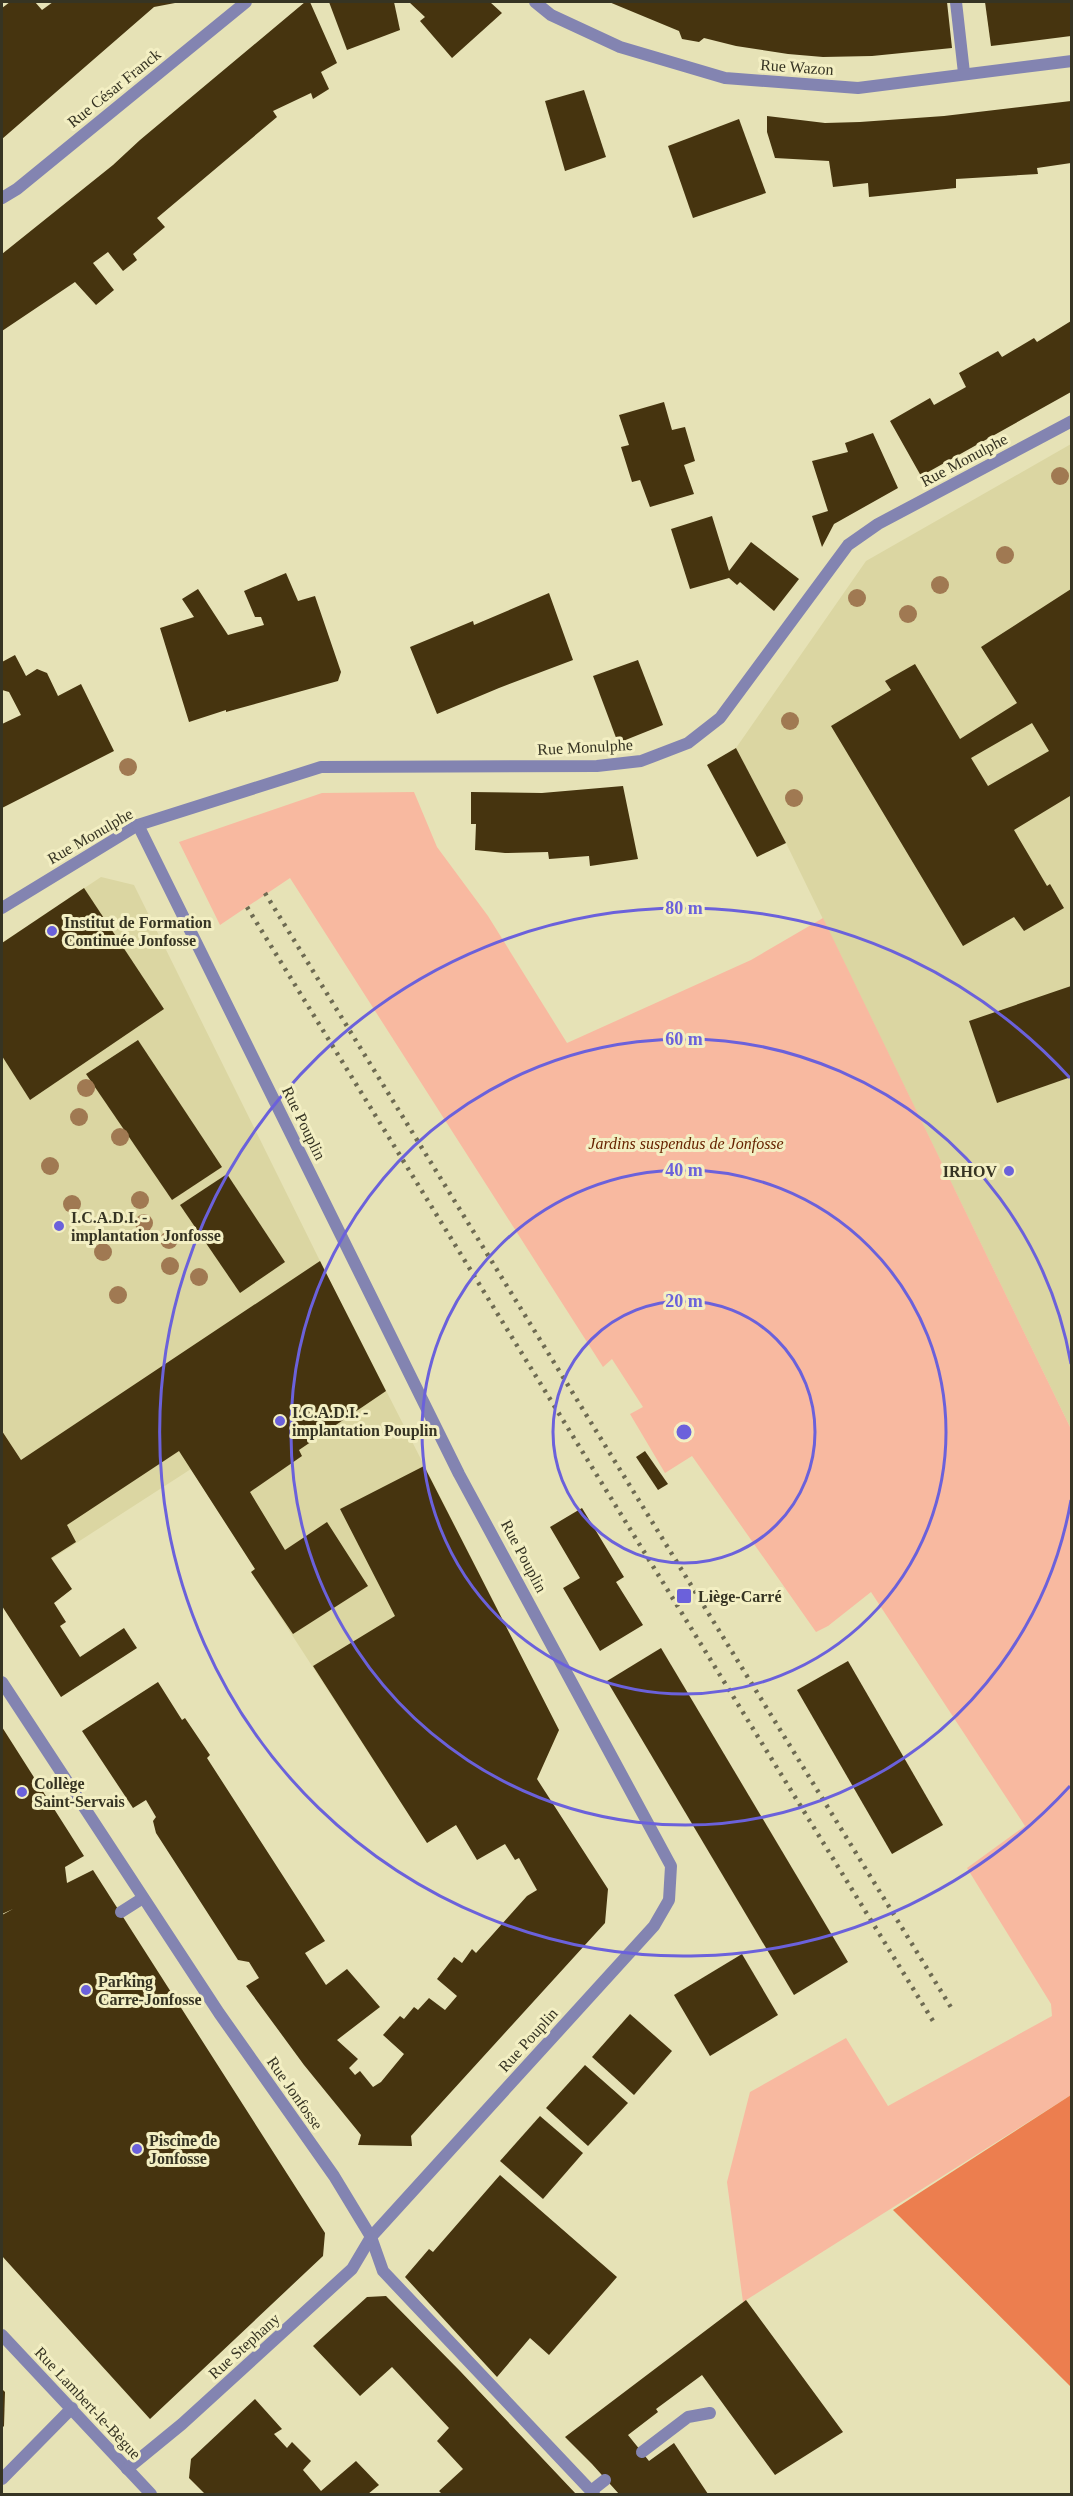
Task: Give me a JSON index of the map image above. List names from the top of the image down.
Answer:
{
  "streets": {
    "street": [
      "Rue Wazon",
      "Rue César Franck",
      "Rue Monulphe",
      "Rue Pouplin",
      "Rue Jonfosse",
      "Rue Stephany",
      "Rue Lambert-le-Bègue"
    ]
  },
  "crossings": [
    ["Rue Monulphe", "Rue Pouplin"],
    ["Rue Pouplin", "Rue Jonfosse"],
    ["Rue Pouplin", "Rue Stephany"],
    ["Rue Jonfosse", "Rue Stephany"],
    ["Rue Stephany", "Rue Lambert-le-Bègue"]
  ],
  "parks": ["Jardins suspendus de Jonfosse"],
  "places": {
    "other": [
      "Institut de Formation Continuée Jonfosse",
      "IRHOV",
      "I.C.A.D.I. - implantation Jonfosse",
      "I.C.A.D.I. - implantation Pouplin",
      "Collège Saint-Servais",
      "Parking Carre-Jonfosse",
      "Piscine de Jonfosse"
    ],
    "transit": ["Liège-Carré"]
  },
  "rings": [
    "80 m",
    "60 m",
    "40 m",
    "20 m"
  ]
}
